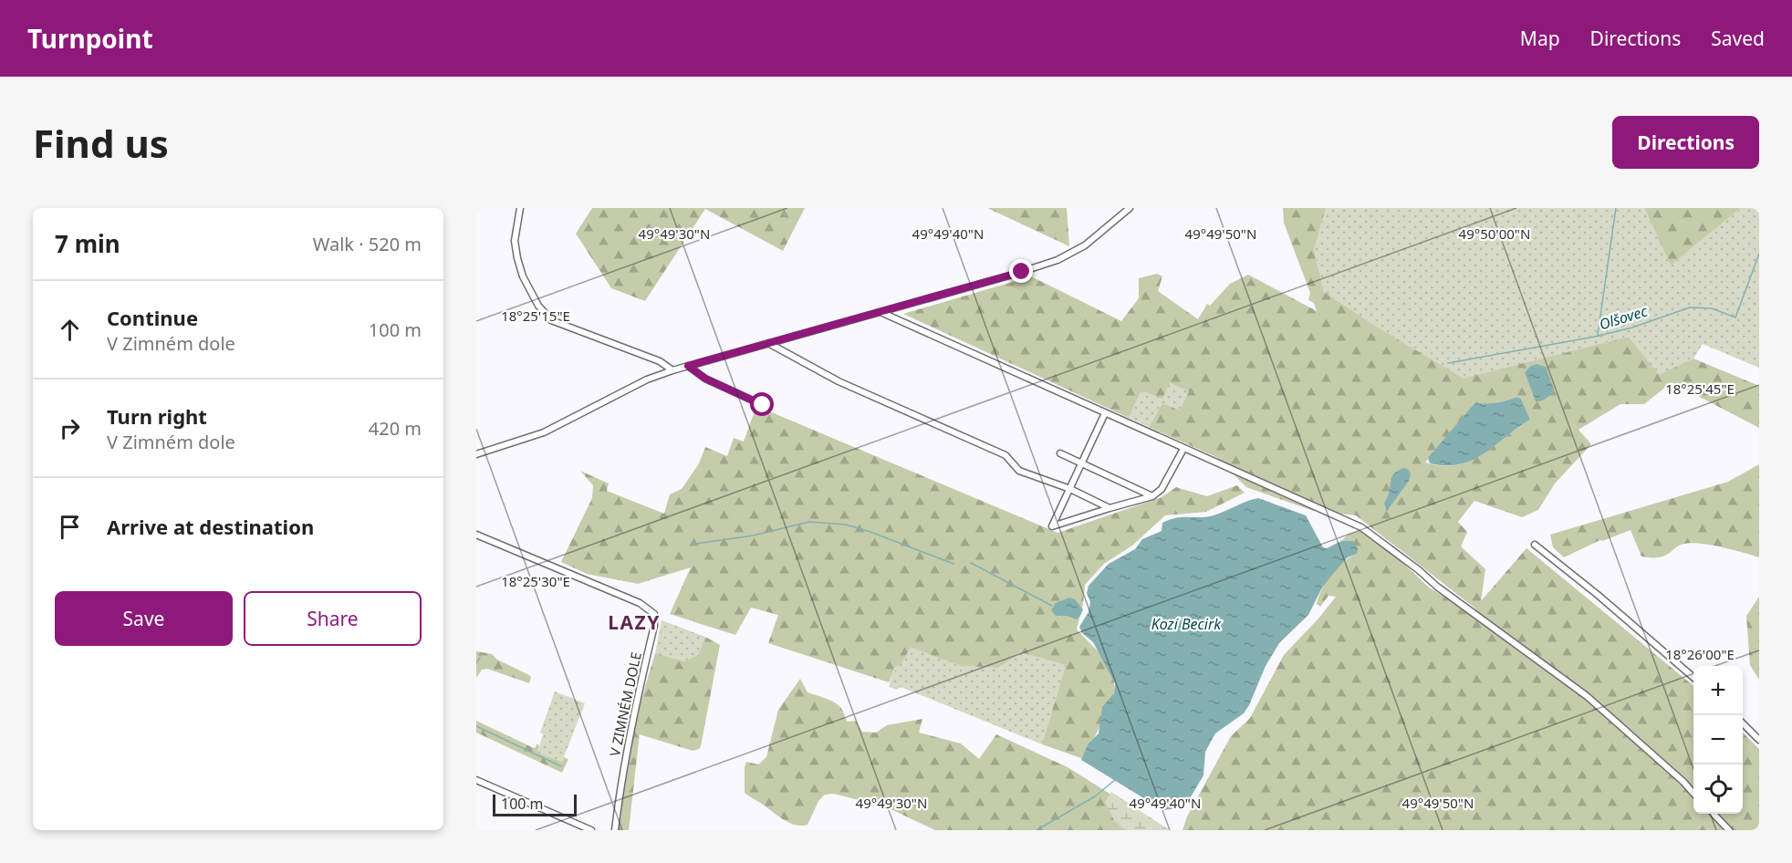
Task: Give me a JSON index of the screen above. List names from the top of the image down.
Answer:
{
  "streets": {
    "street": ["V ZIMNÉM DOLE"]
  },
  "districts": ["LAZY"],
  "water": ["Olšovec", "Kozí Becirk"],
  "scale_bar": "100 m",
  "page": {
    "header": "Turnpoint",
    "nav": ["Map", "Directions", "Saved"],
    "buttons": [
      "Directions",
      ["Save", "Share"]
    ],
    "title": "Find us",
    "heading": ["7 min", "Walk · 520 m"],
    "list": [
      ["Continue", "V Zimném dole", "100 m"],
      ["Turn right", "V Zimném dole", "420 m"],
      "Arrive at destination"
    ],
    "map_buttons": ["+", "−"],
    "scale": "100 m"
  },
  "coordinates": [
    "49°49'30\"N",
    "49°49'40\"N",
    "49°49'50\"N",
    "49°50'00\"N",
    "18°25'15\"E",
    "18°25'45\"E",
    "18°25'30\"E",
    "18°26'00\"E"
  ]
}
